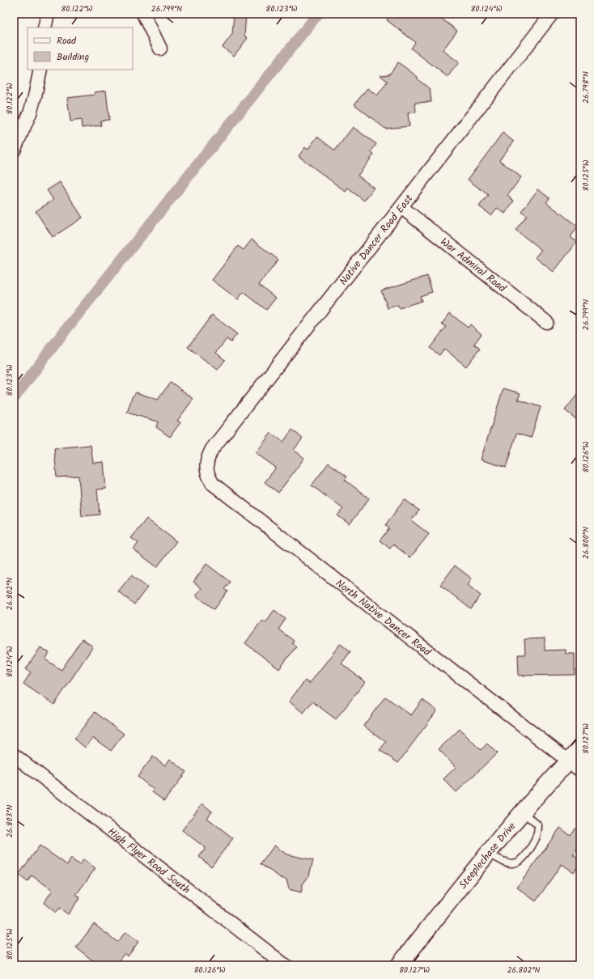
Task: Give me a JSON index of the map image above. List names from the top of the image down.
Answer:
{
  "streets": {
    "street": [
      "Native Dancer Road East",
      "War Admiral Road",
      "North Native Dancer Road",
      "Steeplechase Drive",
      "High Flyer Road South"
    ]
  },
  "crossings": [
    ["Native Dancer Road East", "War Admiral Road"],
    ["Native Dancer Road East", "North Native Dancer Road"],
    ["North Native Dancer Road", "Steeplechase Drive"]
  ],
  "legend": ["Road", "Building"],
  "coordinates": [
    "80.122°W",
    "26.799°N",
    "80.123°W",
    "80.124°W",
    "26.798°N",
    "80.125°W",
    "80.126°W",
    "26.800°N",
    "26.802°N",
    "80.127°W",
    "26.803°N"
  ]
}
